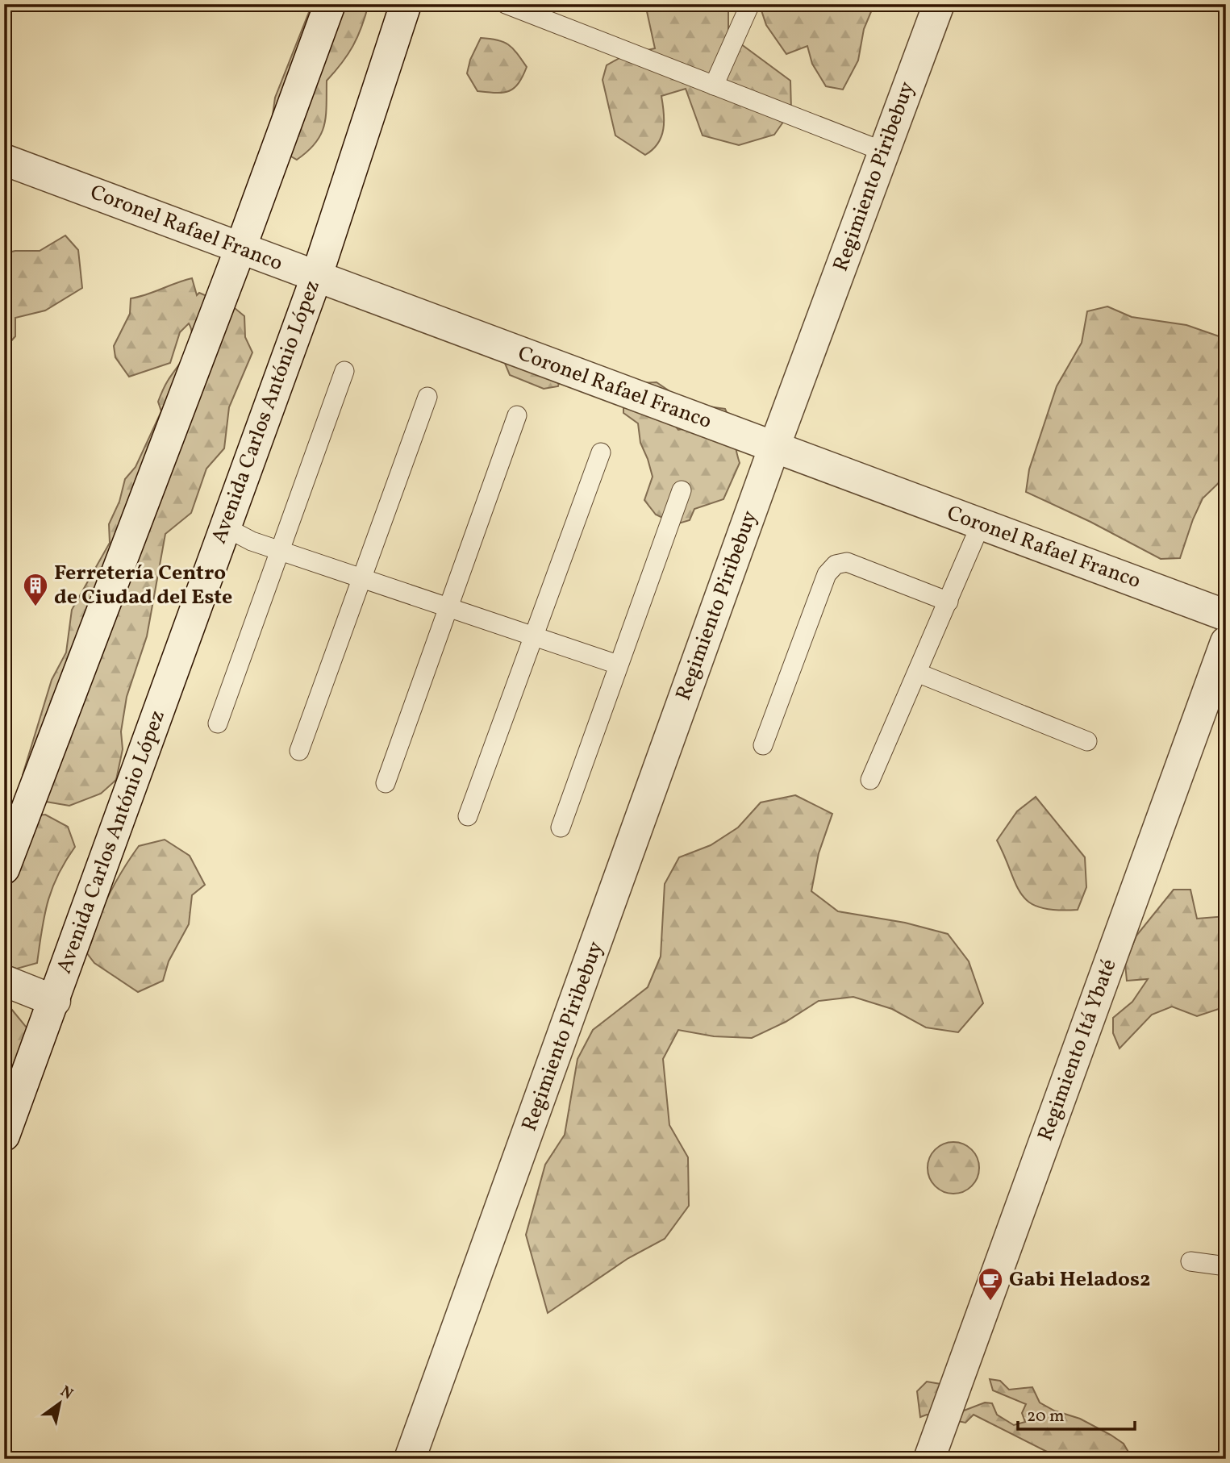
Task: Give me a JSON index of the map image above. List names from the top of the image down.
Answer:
{
  "streets": {
    "street": [
      "Regimiento Piribebuy",
      "Coronel Rafael Franco",
      "Avenida Carlos António López",
      "Regimiento Itá Ybaté"
    ]
  },
  "crossings": [
    ["Regimiento Piribebuy", "Coronel Rafael Franco"],
    ["Coronel Rafael Franco", "Avenida Carlos António López"]
  ],
  "places": {
    "building": ["Ferretería Centro de Ciudad del Este"],
    "cafe": ["Gabi Helados2"]
  },
  "scale_bar": "20 m",
  "north": "top right"
}
